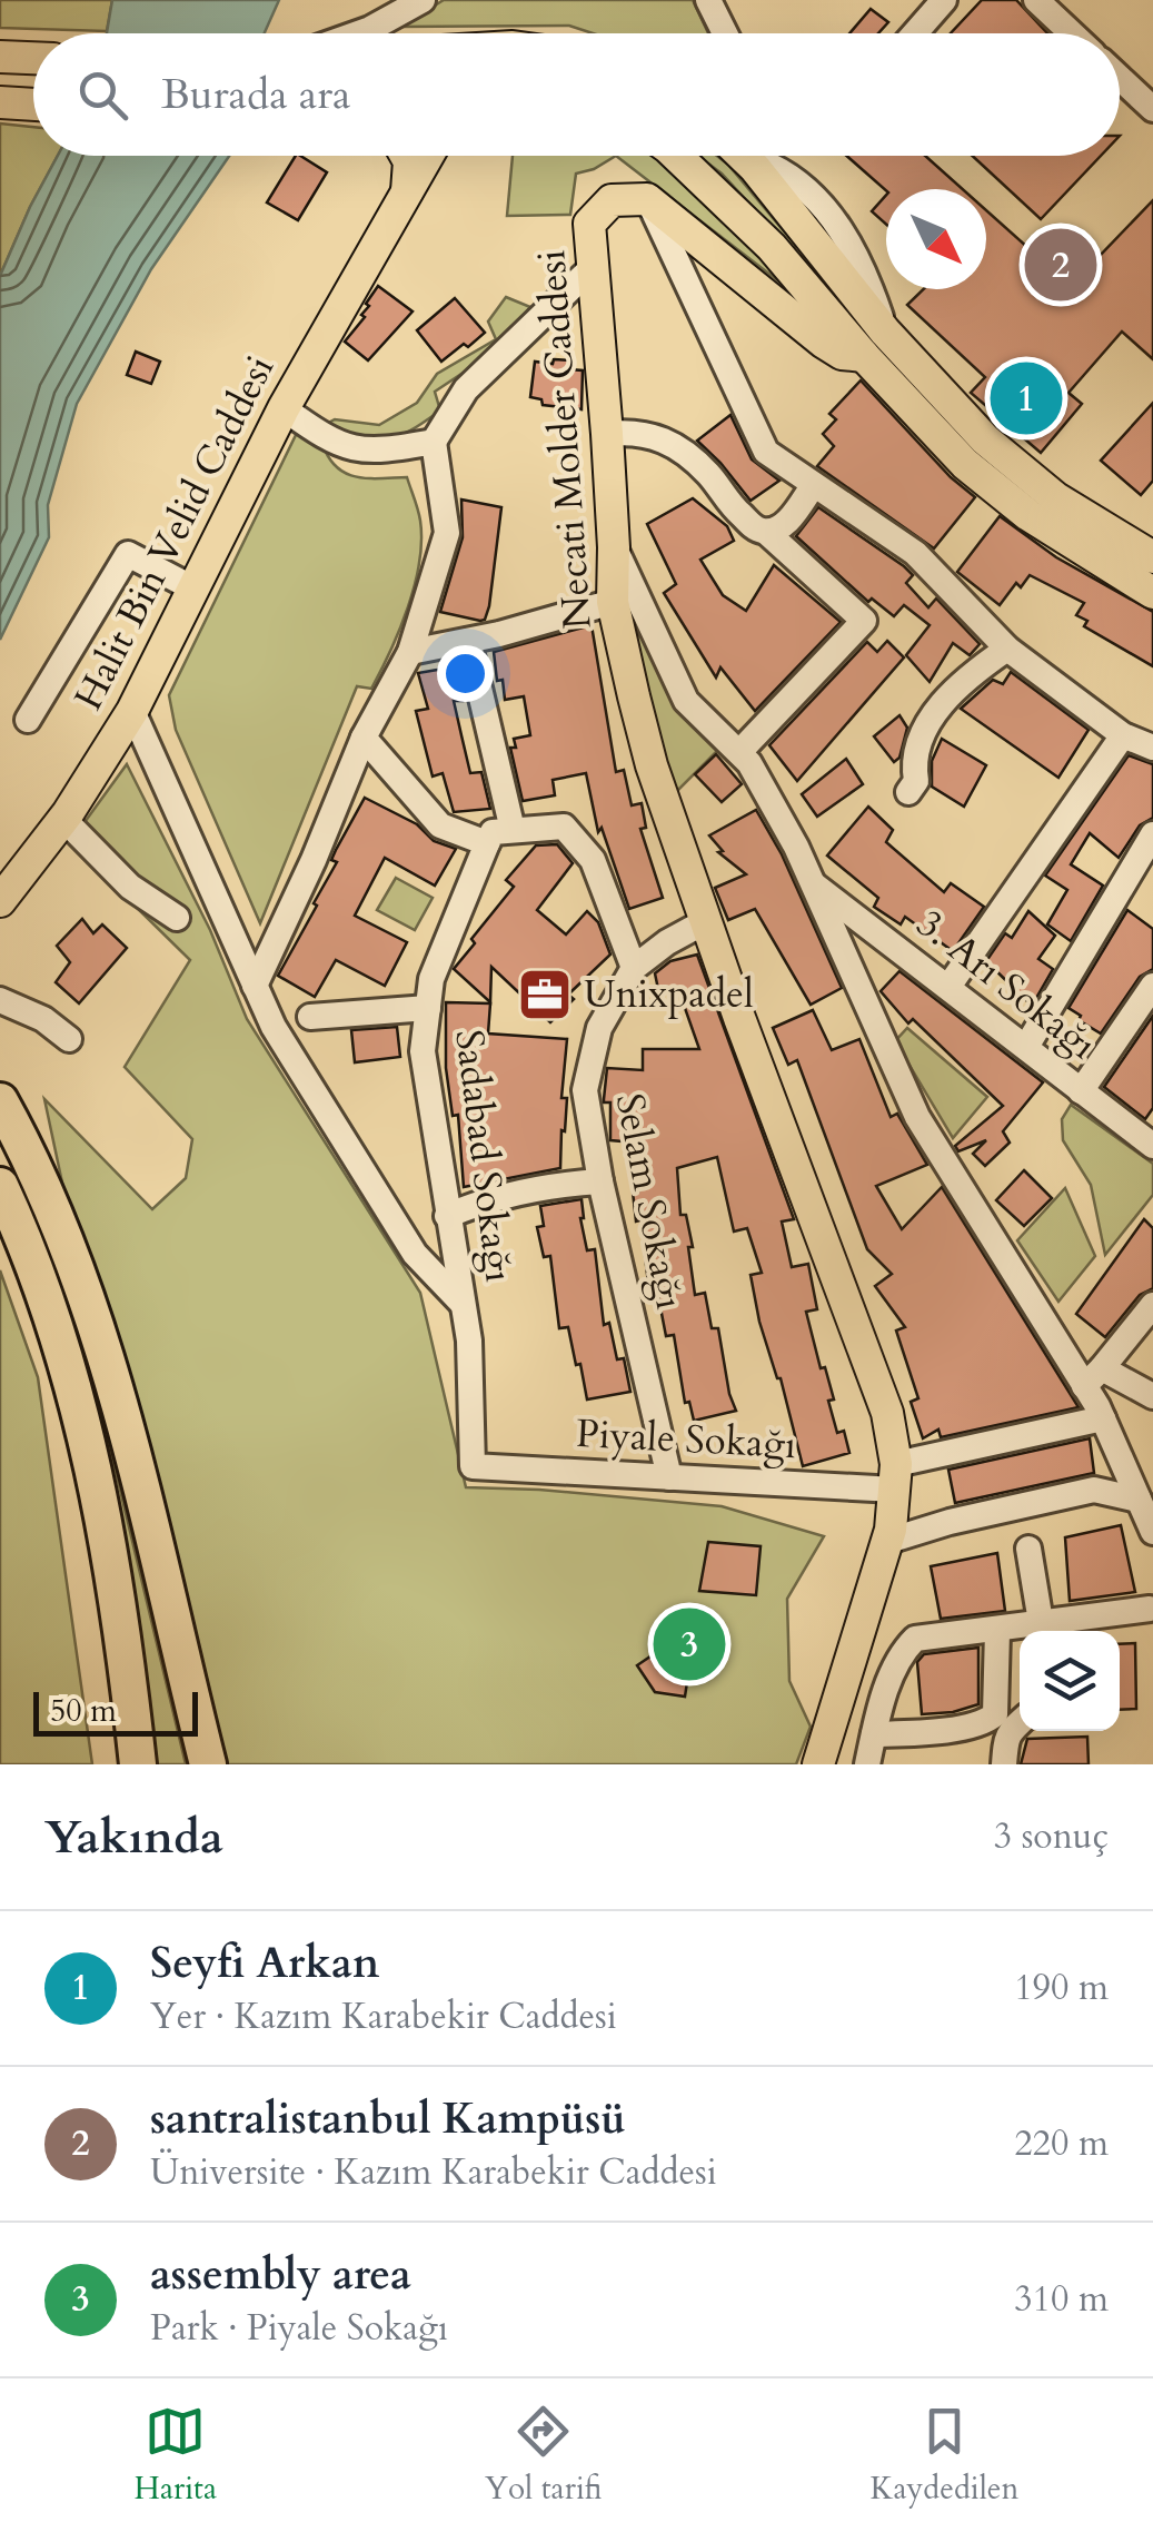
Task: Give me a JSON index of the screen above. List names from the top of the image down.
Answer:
{
  "streets": {
    "main road": ["Necati Molder Caddesi", "Halit Bin Velid Caddesi"],
    "street": [
      "3. Arı Sokağı",
      "Sadabad Sokağı",
      "Selam Sokağı",
      "Piyale Sokağı"
    ]
  },
  "crossings": [
    ["Necati Molder Caddesi", "Selam Sokağı"],
    ["Necati Molder Caddesi", "Piyale Sokağı"],
    ["Sadabad Sokağı", "Piyale Sokağı"],
    ["Selam Sokağı", "Piyale Sokağı"]
  ],
  "places": {
    "office": ["Unixpadel"]
  },
  "scale_bar": "50 m",
  "north": "bottom right",
  "page": {
    "search": "Burada ara",
    "pins": ["2", "1", "3"],
    "scale": "50 m",
    "heading": ["Yakında", "3 sonuç"],
    "list": [
      {
        "mark": "1",
        "name": "Seyfi Arkan",
        "note": "Yer · Kazım Karabekir Caddesi",
        "value": "190 m"
      },
      {
        "mark": "2",
        "name": "santralistanbul Kampüsü",
        "note": "Üniversite · Kazım Karabekir Caddesi",
        "value": "220 m"
      },
      {
        "mark": "3",
        "name": "assembly area",
        "note": "Park · Piyale Sokağı",
        "value": "310 m"
      }
    ],
    "nav": ["Harita", "Yol tarifi", "Kaydedilen"]
  }
}
